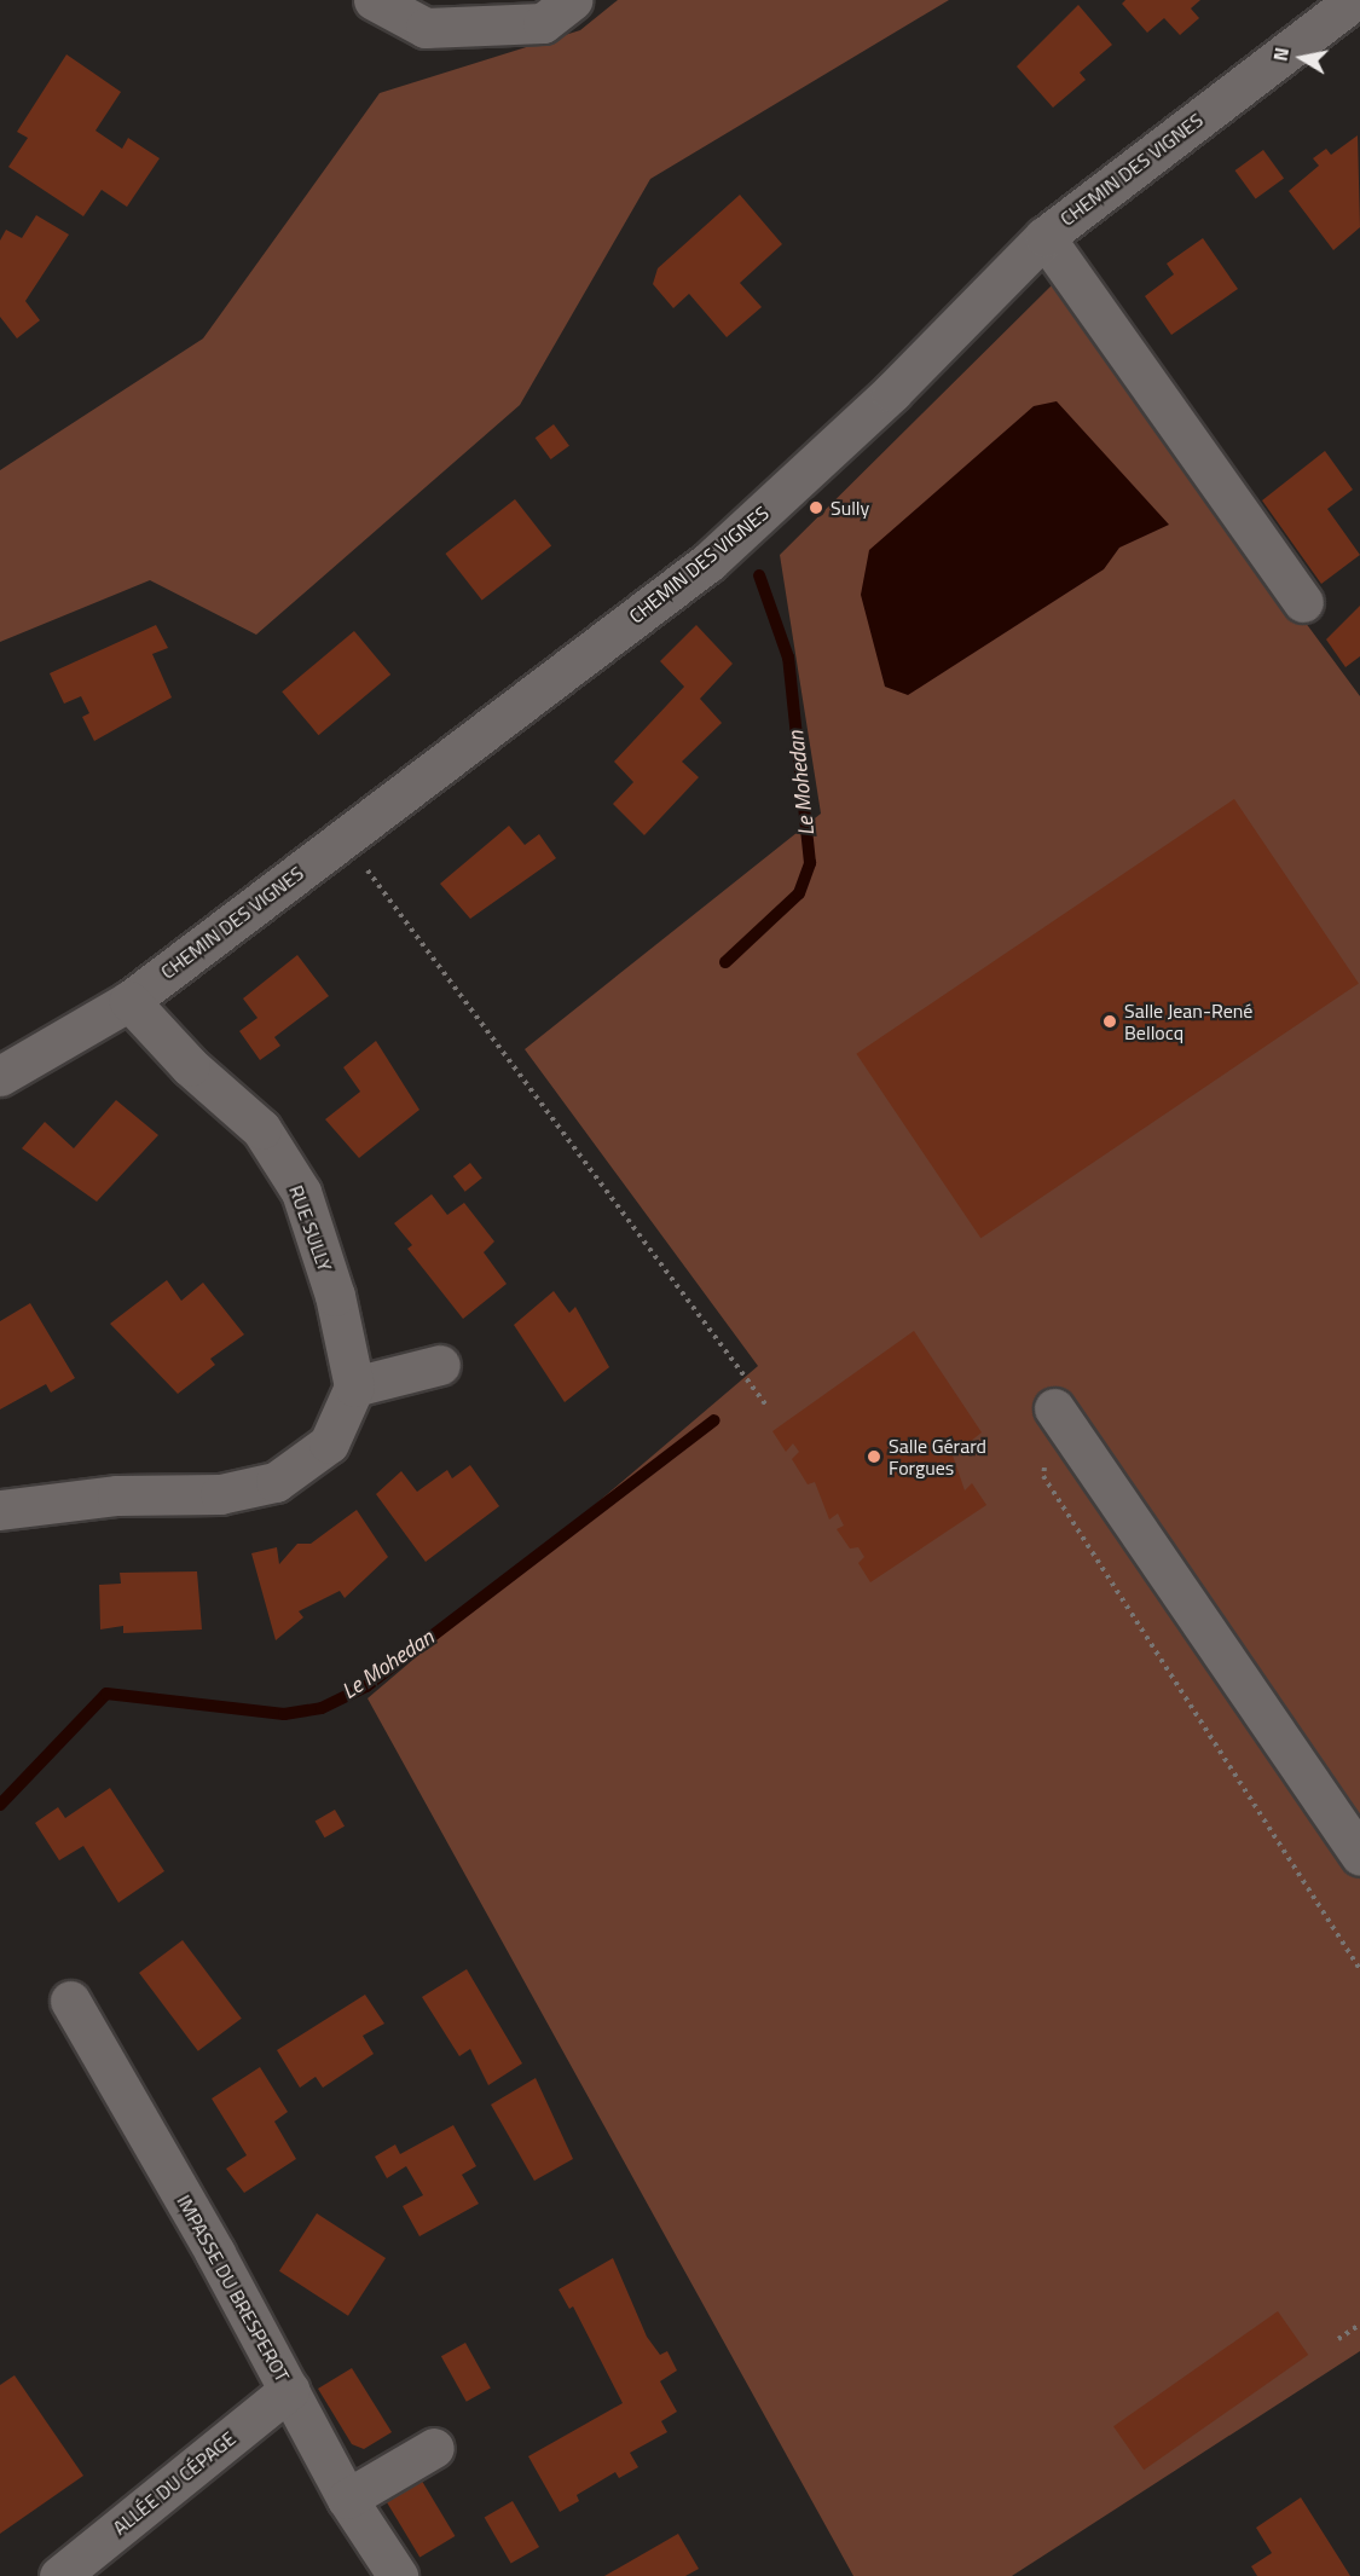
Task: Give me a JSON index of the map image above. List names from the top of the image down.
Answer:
{
  "streets": {
    "street": [
      "CHEMIN DES VIGNES",
      "RUE SULLY",
      "IMPASSE DU BRESPEROT",
      "ALLÉE DU CÉPAGE"
    ]
  },
  "crossings": [
    ["CHEMIN DES VIGNES", "RUE SULLY"],
    ["IMPASSE DU BRESPEROT", "ALLÉE DU CÉPAGE"]
  ],
  "water": ["Le Mohedan"],
  "places": ["Sully", "Salle Jean-René Bellocq", "Salle Gérard Forgues"],
  "north": "left"
}
